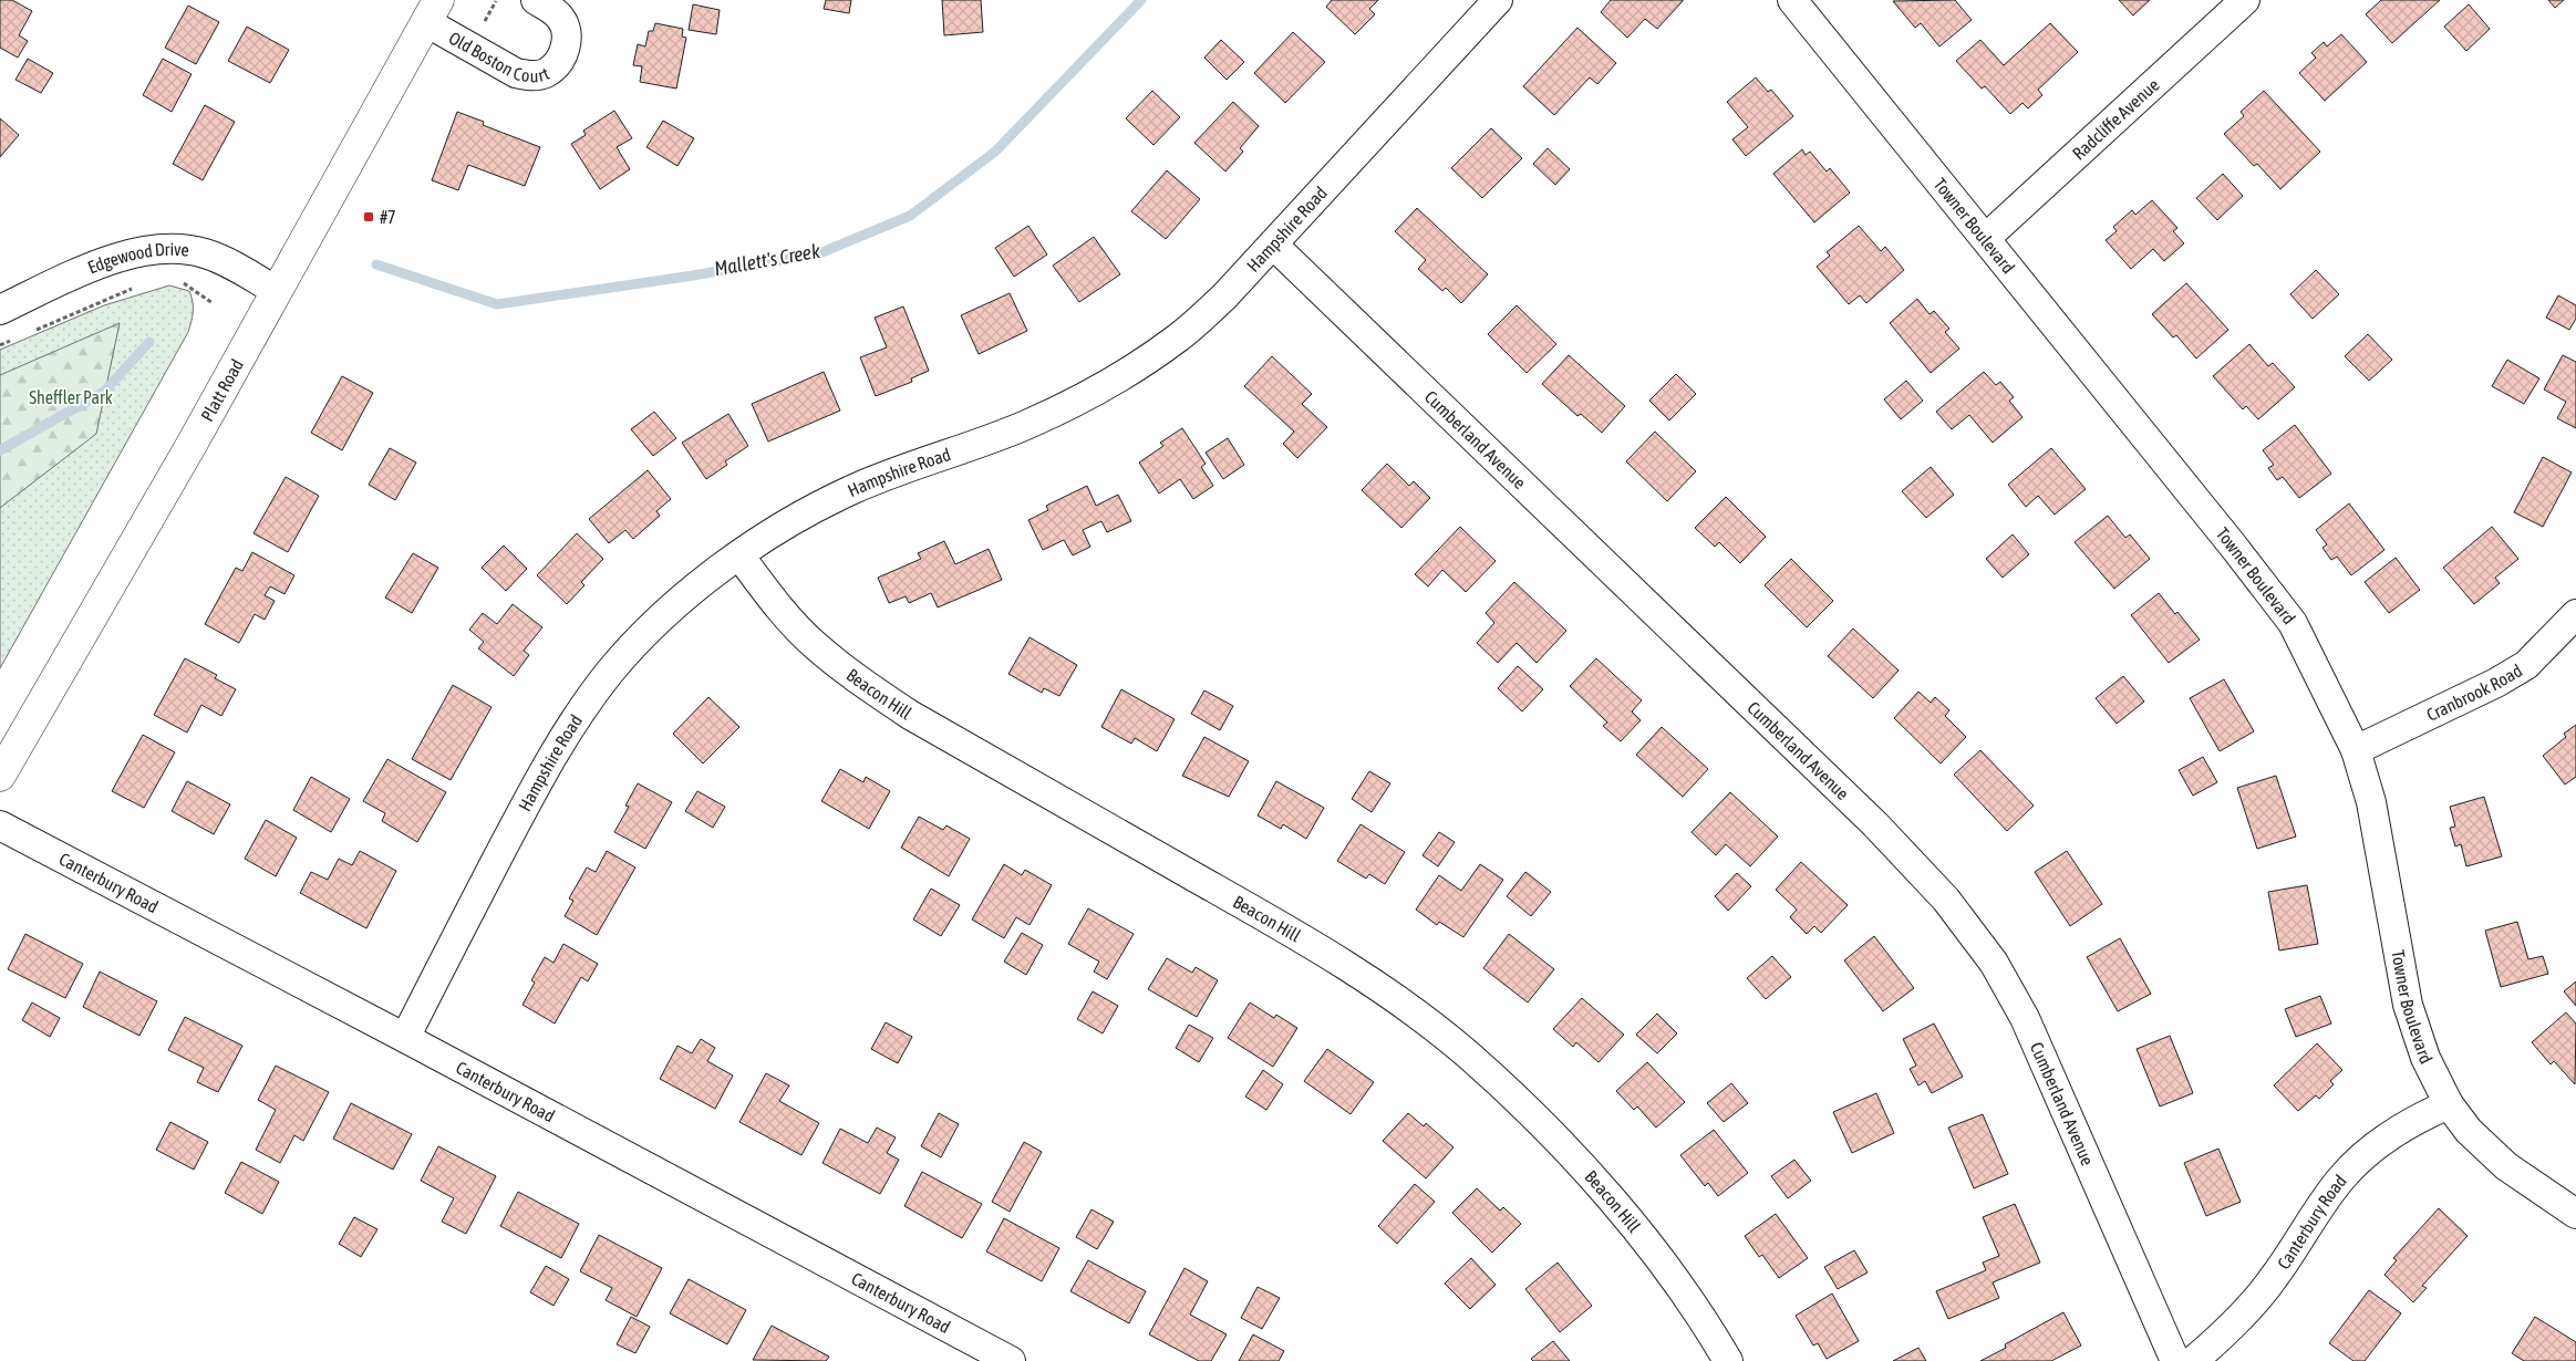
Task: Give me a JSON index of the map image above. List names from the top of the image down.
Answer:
{
  "streets": {
    "main road": ["Platt Road"],
    "street": [
      "Old Boston Court",
      "Radcliffe Avenue",
      "Towner Boulevard",
      "Hampshire Road",
      "Edgewood Drive",
      "Cumberland Avenue",
      "Cranbrook Road",
      "Beacon Hill",
      "Canterbury Road"
    ]
  },
  "crossings": [
    ["Old Boston Court", "Platt Road"],
    ["Radcliffe Avenue", "Towner Boulevard"],
    ["Towner Boulevard", "Cranbrook Road"],
    ["Towner Boulevard", "Canterbury Road"],
    ["Hampshire Road", "Cumberland Avenue"],
    ["Hampshire Road", "Beacon Hill"],
    ["Hampshire Road", "Canterbury Road"],
    ["Edgewood Drive", "Platt Road"]
  ],
  "water": ["Mallett's Creek"],
  "parks": ["Sheffler Park"],
  "places": {
    "transit": ["#7"]
  }
}
